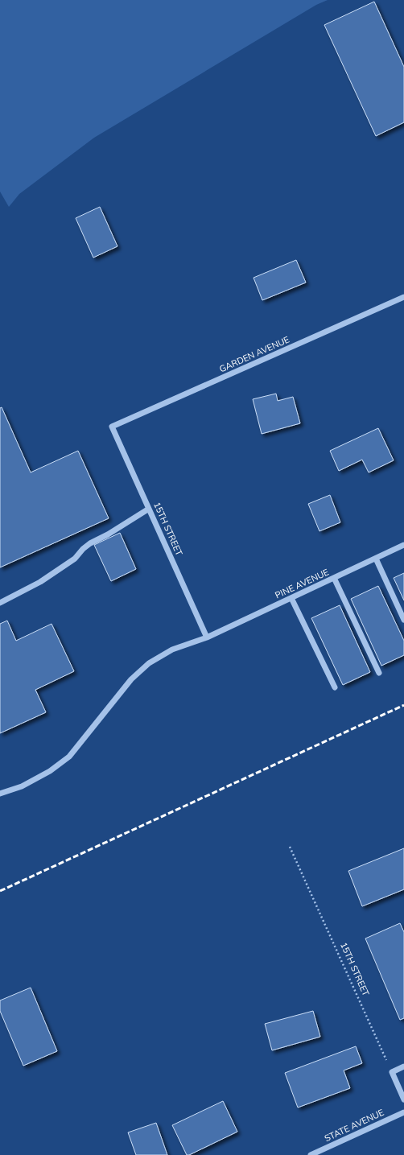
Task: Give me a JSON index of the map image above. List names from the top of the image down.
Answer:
{
  "streets": {
    "street": [
      "GARDEN AVENUE",
      "15TH STREET",
      "PINE AVENUE",
      "STATE AVENUE"
    ]
  },
  "crossings": [
    ["GARDEN AVENUE", "15TH STREET"],
    ["15TH STREET", "PINE AVENUE"]
  ]
}
